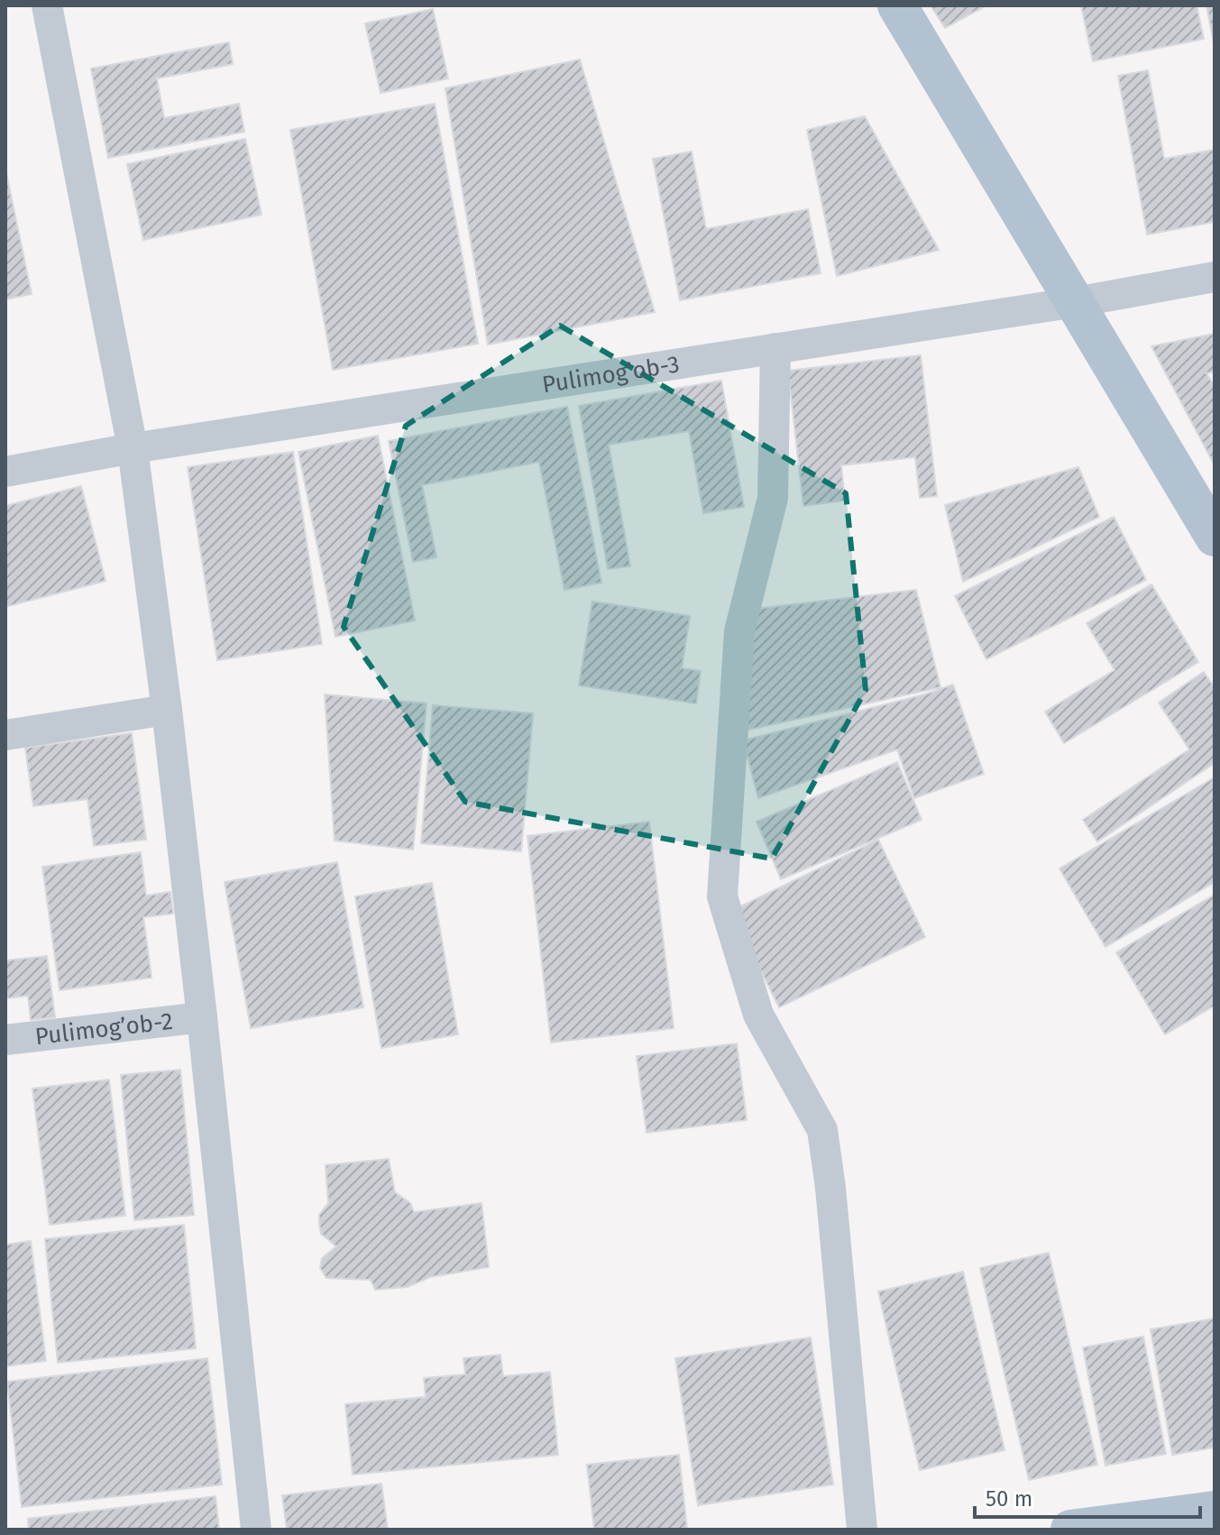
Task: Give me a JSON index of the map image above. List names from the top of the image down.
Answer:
{
  "streets": {
    "street": ["Pulimog’ob-3", "Pulimog’ob-2"]
  },
  "scale_bar": "50 m"
}
